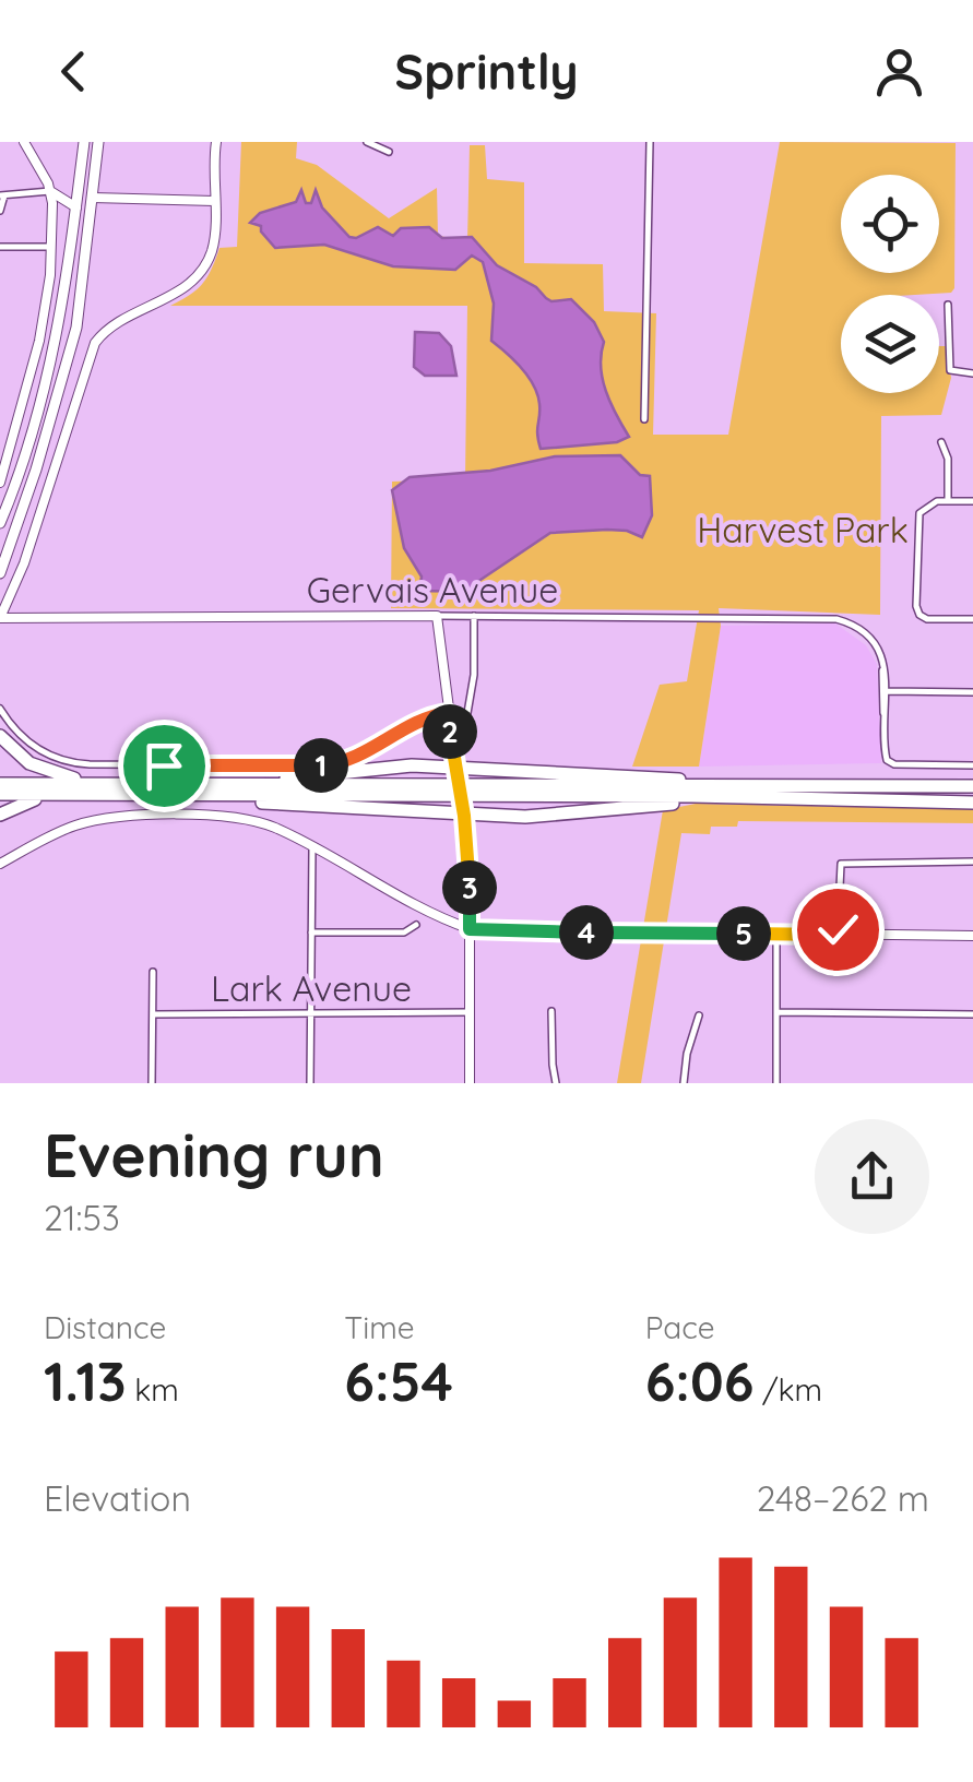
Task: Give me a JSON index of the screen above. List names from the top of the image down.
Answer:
{
  "streets": {
    "street": ["Gervais Avenue", "Lark Avenue"]
  },
  "parks": ["Harvest Park"],
  "page": {
    "header": "Sprintly",
    "pins": [
      "2",
      "1",
      "3",
      "4",
      "5"
    ],
    "heading": ["Evening run", "21:53"],
    "stats": [
      ["Distance", "1.13 km"],
      ["Time", "6:54"],
      ["Pace", "6:06 /km"]
    ],
    "chart": ["Elevation", "248–262 m"]
  }
}
